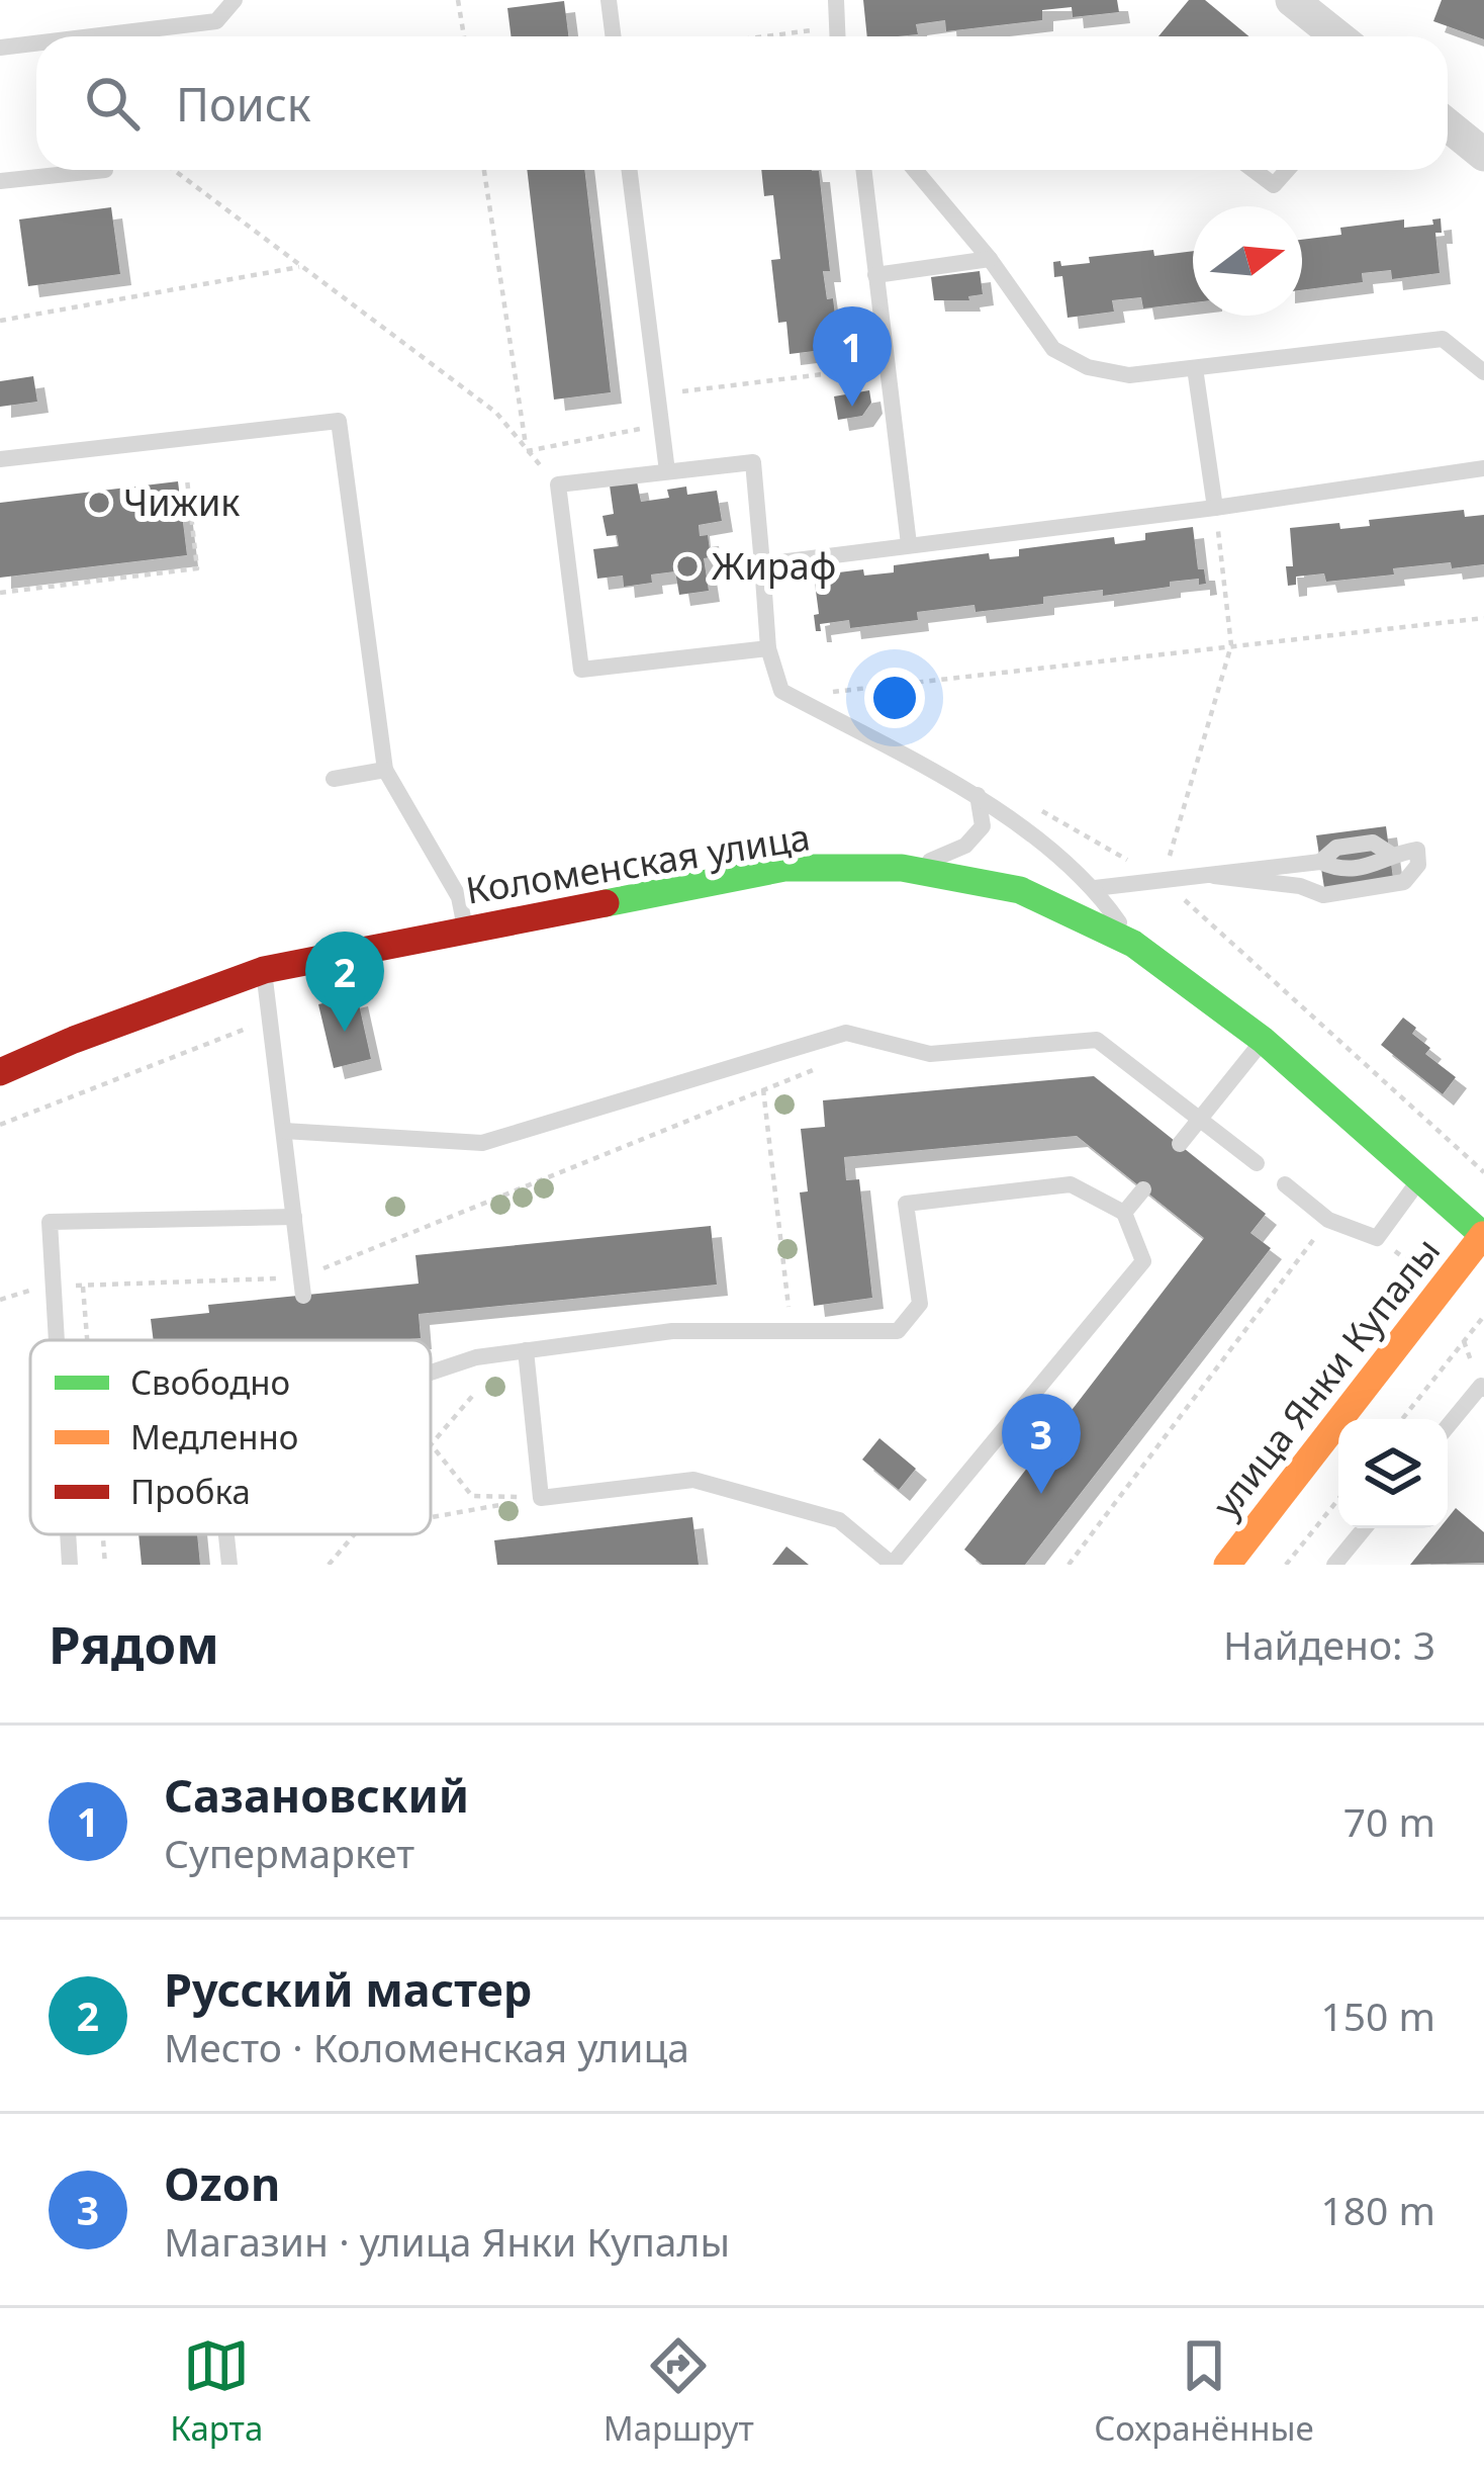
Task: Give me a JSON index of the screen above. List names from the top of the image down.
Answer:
{
  "streets": {
    "main road": ["Коломенская улица", "улица Янки Купалы"]
  },
  "crossings": [
    ["Коломенская улица", "улица Янки Купалы"]
  ],
  "places": ["Чижик", "Жираф"],
  "legend": ["Свободно", "Медленно", "Пробка"],
  "north": "right",
  "page": {
    "search": "Поиск",
    "pins": ["1", "2", "3"],
    "heading": ["Рядом", "Найдено: 3"],
    "list": [
      {
        "mark": "1",
        "name": "Сазановский",
        "note": "Супермаркет",
        "value": "70 m"
      },
      {
        "mark": "2",
        "name": "Русский мастер",
        "note": "Место · Коломенская улица",
        "value": "150 m"
      },
      {
        "mark": "3",
        "name": "Ozon",
        "note": "Магазин · улица Янки Купалы",
        "value": "180 m"
      }
    ],
    "nav": ["Карта", "Маршрут", "Сохранённые"]
  }
}
